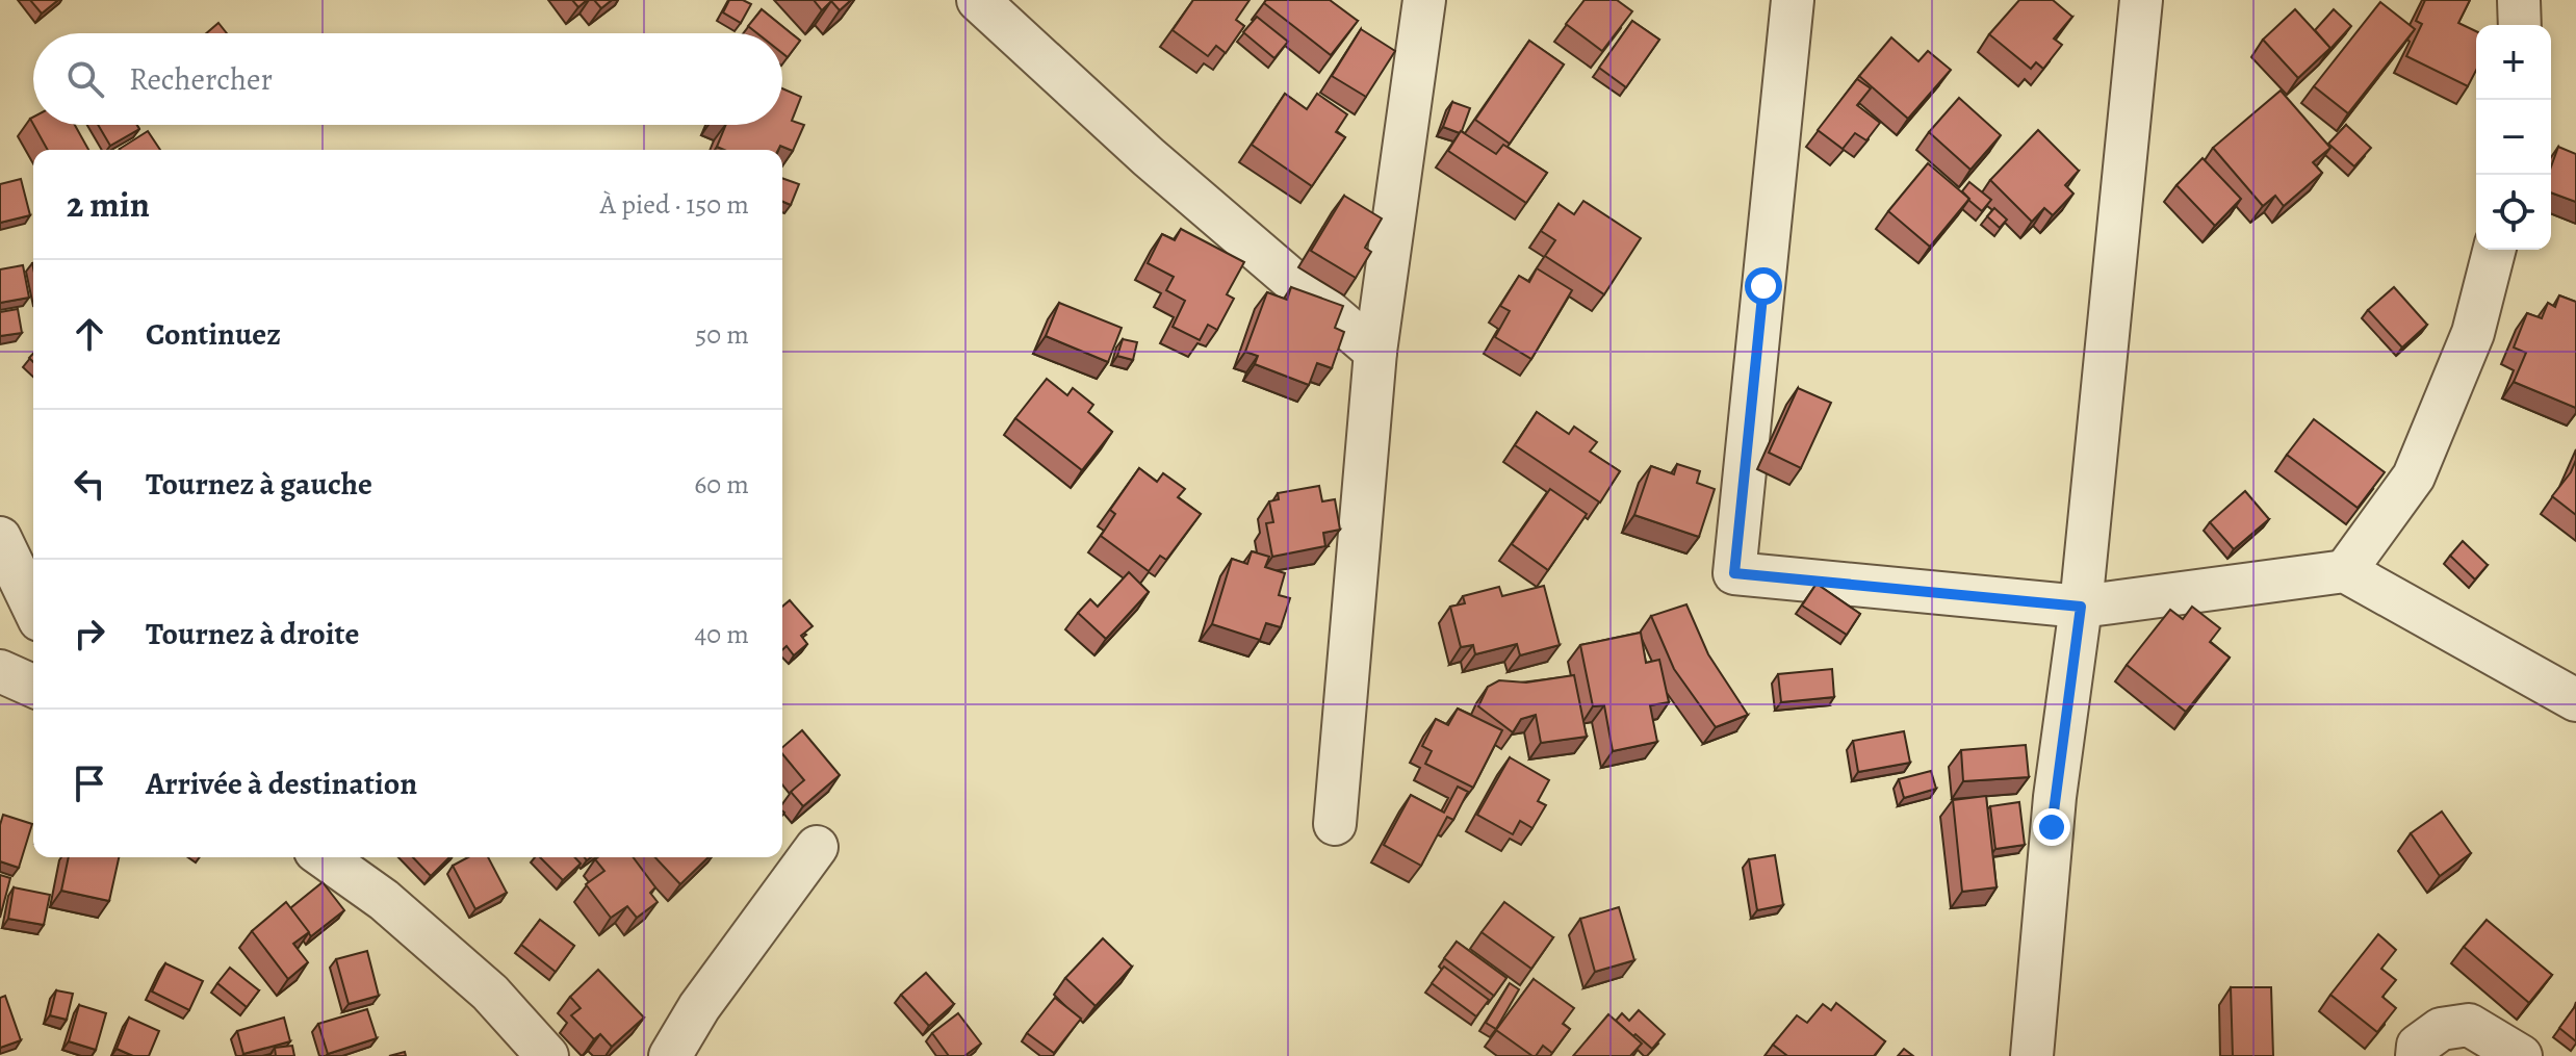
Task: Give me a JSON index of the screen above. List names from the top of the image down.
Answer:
{
  "page": {
    "map_buttons": ["+", "−"],
    "search": "Rechercher",
    "heading": ["2 min", "À pied · 150 m"],
    "list": [
      ["Continuez", "50 m"],
      ["Tournez à gauche", "60 m"],
      ["Tournez à droite", "40 m"],
      "Arrivée à destination"
    ]
  }
}
